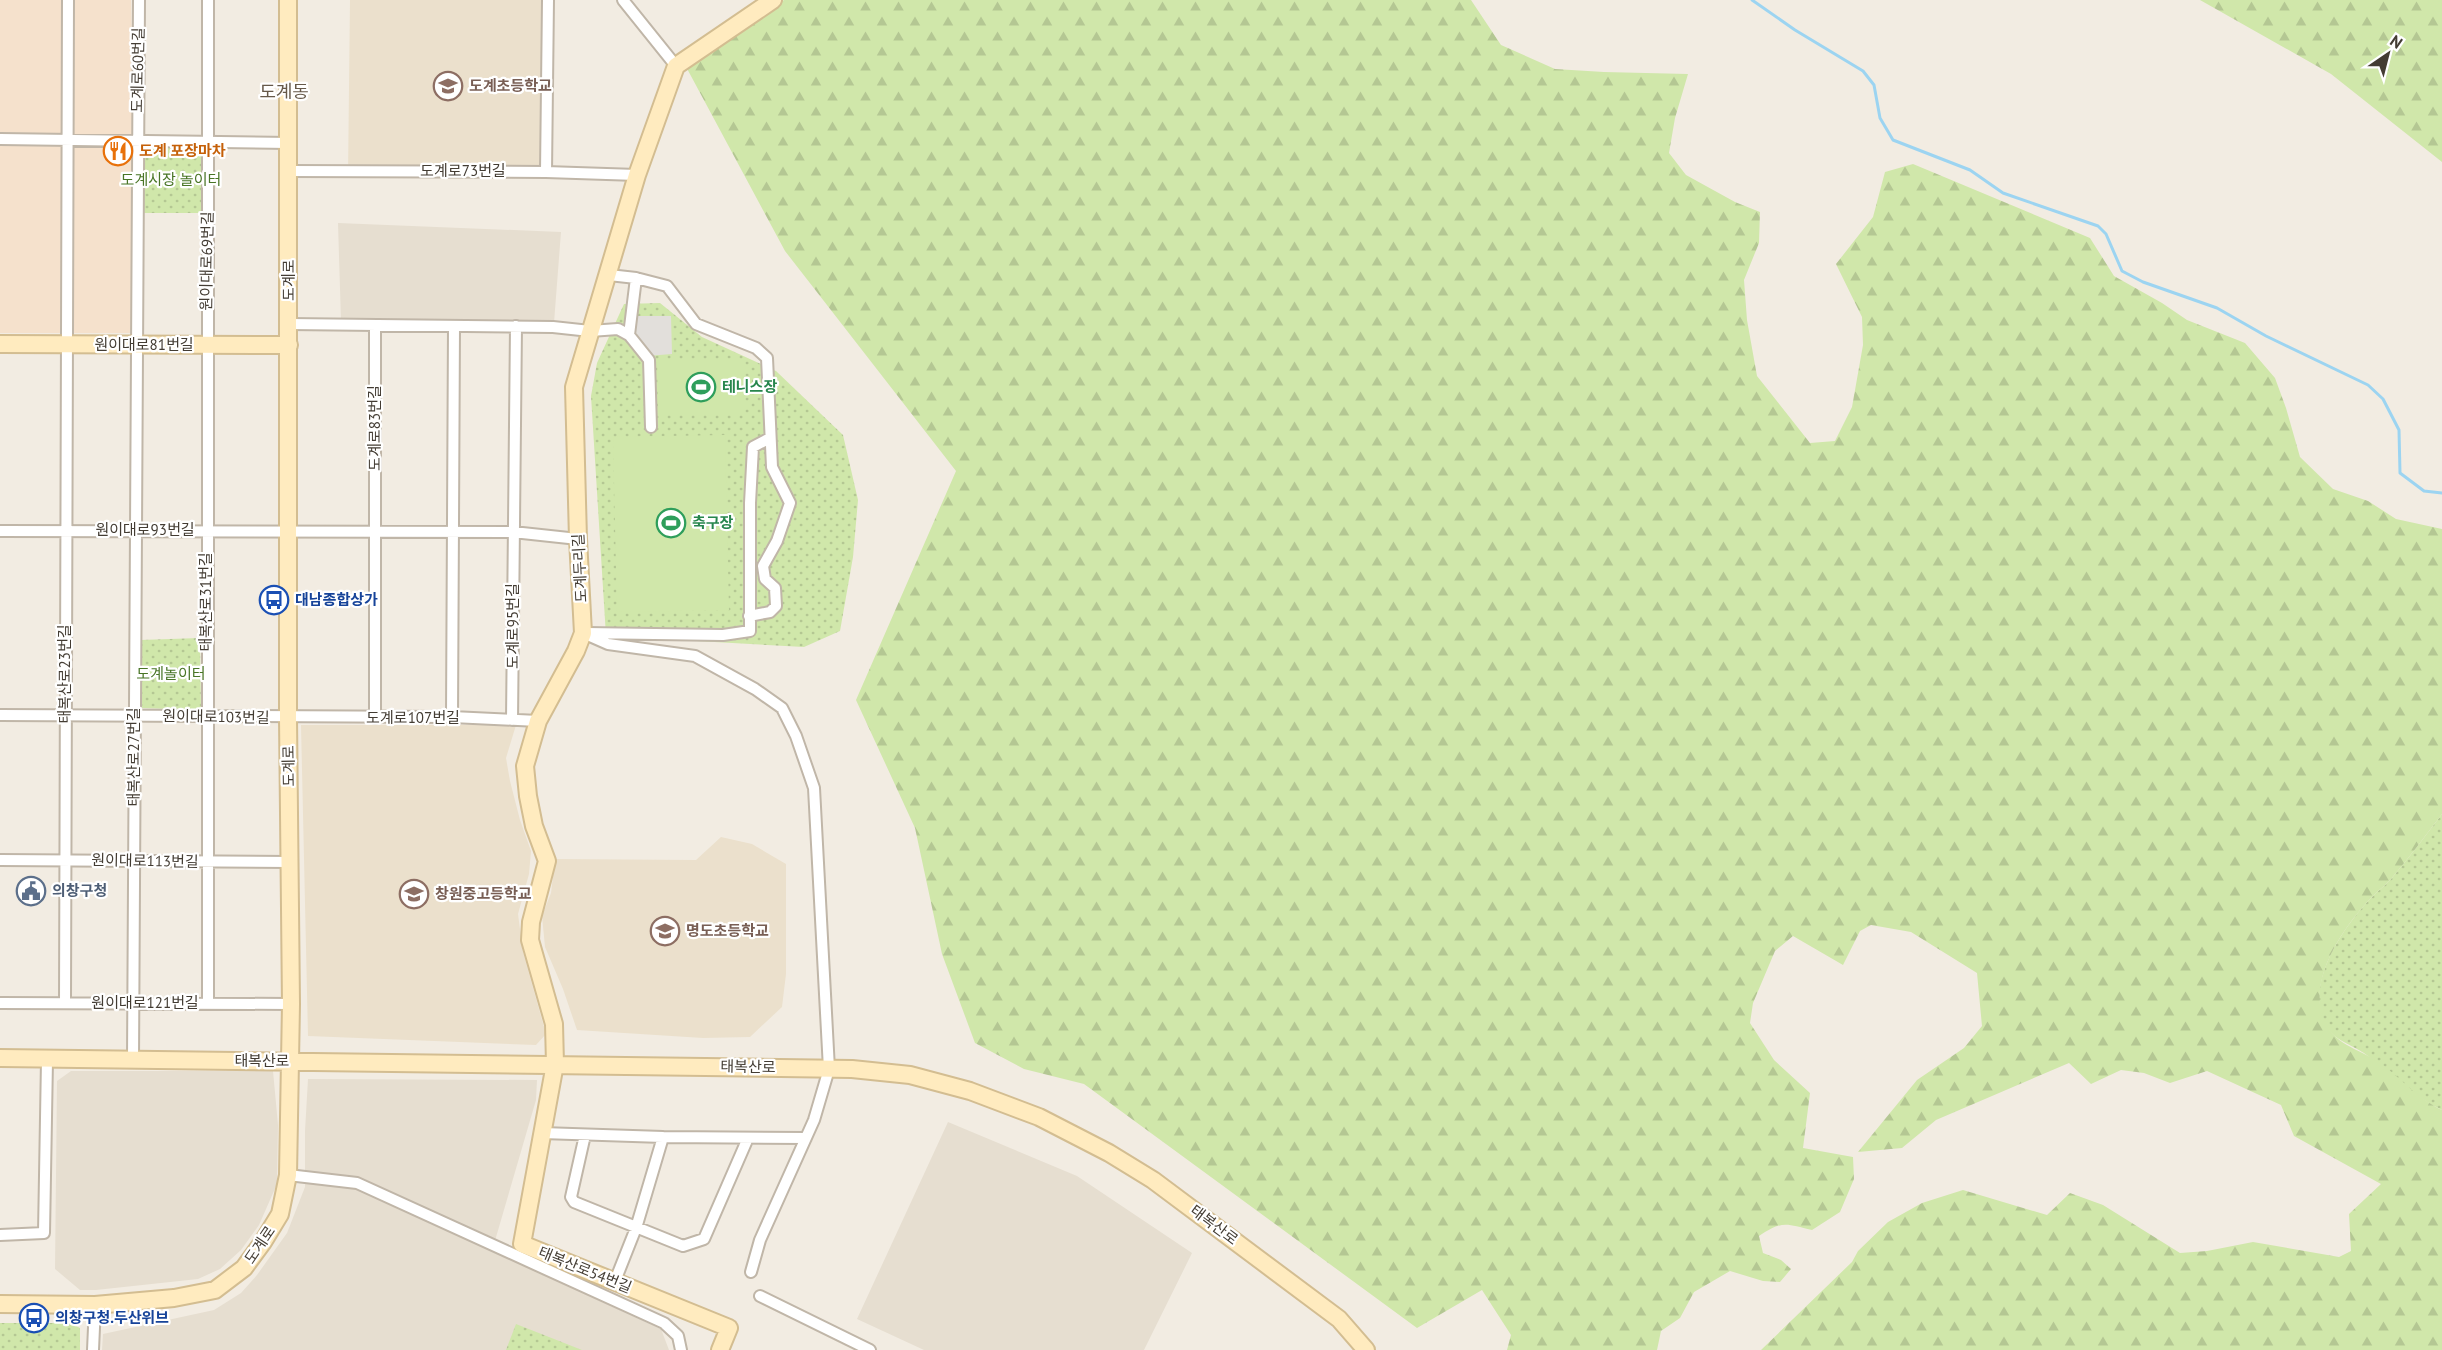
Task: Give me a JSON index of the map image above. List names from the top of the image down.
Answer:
{
  "streets": {
    "street": [
      "도계로60번길",
      "도계로73번길",
      "원이대로69번길",
      "도계로",
      "원이대로81번길",
      "도계로83번길",
      "원이대로93번길",
      "도계두리길",
      "태복산로31번길",
      "도계로95번길",
      "태복산로23번길",
      "원이대로103번길",
      "도계로107번길",
      "태복산로27번길",
      "원이대로113번길",
      "원이대로121번길",
      "태복산로",
      "태복산로54번길"
    ]
  },
  "crossings": [
    ["도계로73번길", "도계로"],
    ["도계로73번길", "도계두리길"],
    ["원이대로69번길", "원이대로81번길"],
    ["원이대로69번길", "태복산로31번길"],
    ["도계로", "원이대로81번길"],
    ["도계로", "원이대로93번길"],
    ["도계로", "원이대로103번길"],
    ["도계로", "도계로107번길"],
    ["도계로", "원이대로113번길"],
    ["도계로", "원이대로121번길"],
    ["도계로", "태복산로"],
    ["원이대로81번길", "태복산로31번길"],
    ["원이대로81번길", "태복산로23번길"],
    ["원이대로81번길", "태복산로27번길"],
    ["원이대로93번길", "태복산로31번길"],
    ["원이대로93번길", "태복산로23번길"],
    ["원이대로93번길", "태복산로27번길"],
    ["도계두리길", "도계로107번길"],
    ["도계두리길", "태복산로"],
    ["도계두리길", "태복산로54번길"],
    ["태복산로31번길", "원이대로103번길"],
    ["태복산로31번길", "원이대로113번길"],
    ["태복산로31번길", "원이대로121번길"],
    ["도계로95번길", "도계로107번길"],
    ["태복산로23번길", "원이대로103번길"],
    ["태복산로23번길", "원이대로113번길"],
    ["태복산로23번길", "원이대로121번길"],
    ["원이대로103번길", "도계로107번길"],
    ["원이대로103번길", "태복산로27번길"],
    ["태복산로27번길", "원이대로113번길"],
    ["태복산로27번길", "원이대로121번길"],
    ["태복산로27번길", "태복산로"],
    ["태복산로", "태복산로54번길"]
  ],
  "districts": ["도계동"],
  "parks": ["도계시장 놀이터", "도계놀이터"],
  "places": {
    "school or university": ["도계초등학교", "창원중고등학교", "명도초등학교"],
    "restaurant": ["도계 포장마차"],
    "sports": ["테니스장", "축구장"],
    "bus stop": ["대남종합상가", "의창구청.두산위브"],
    "public building": ["의창구청"]
  },
  "north": "top right"
}
